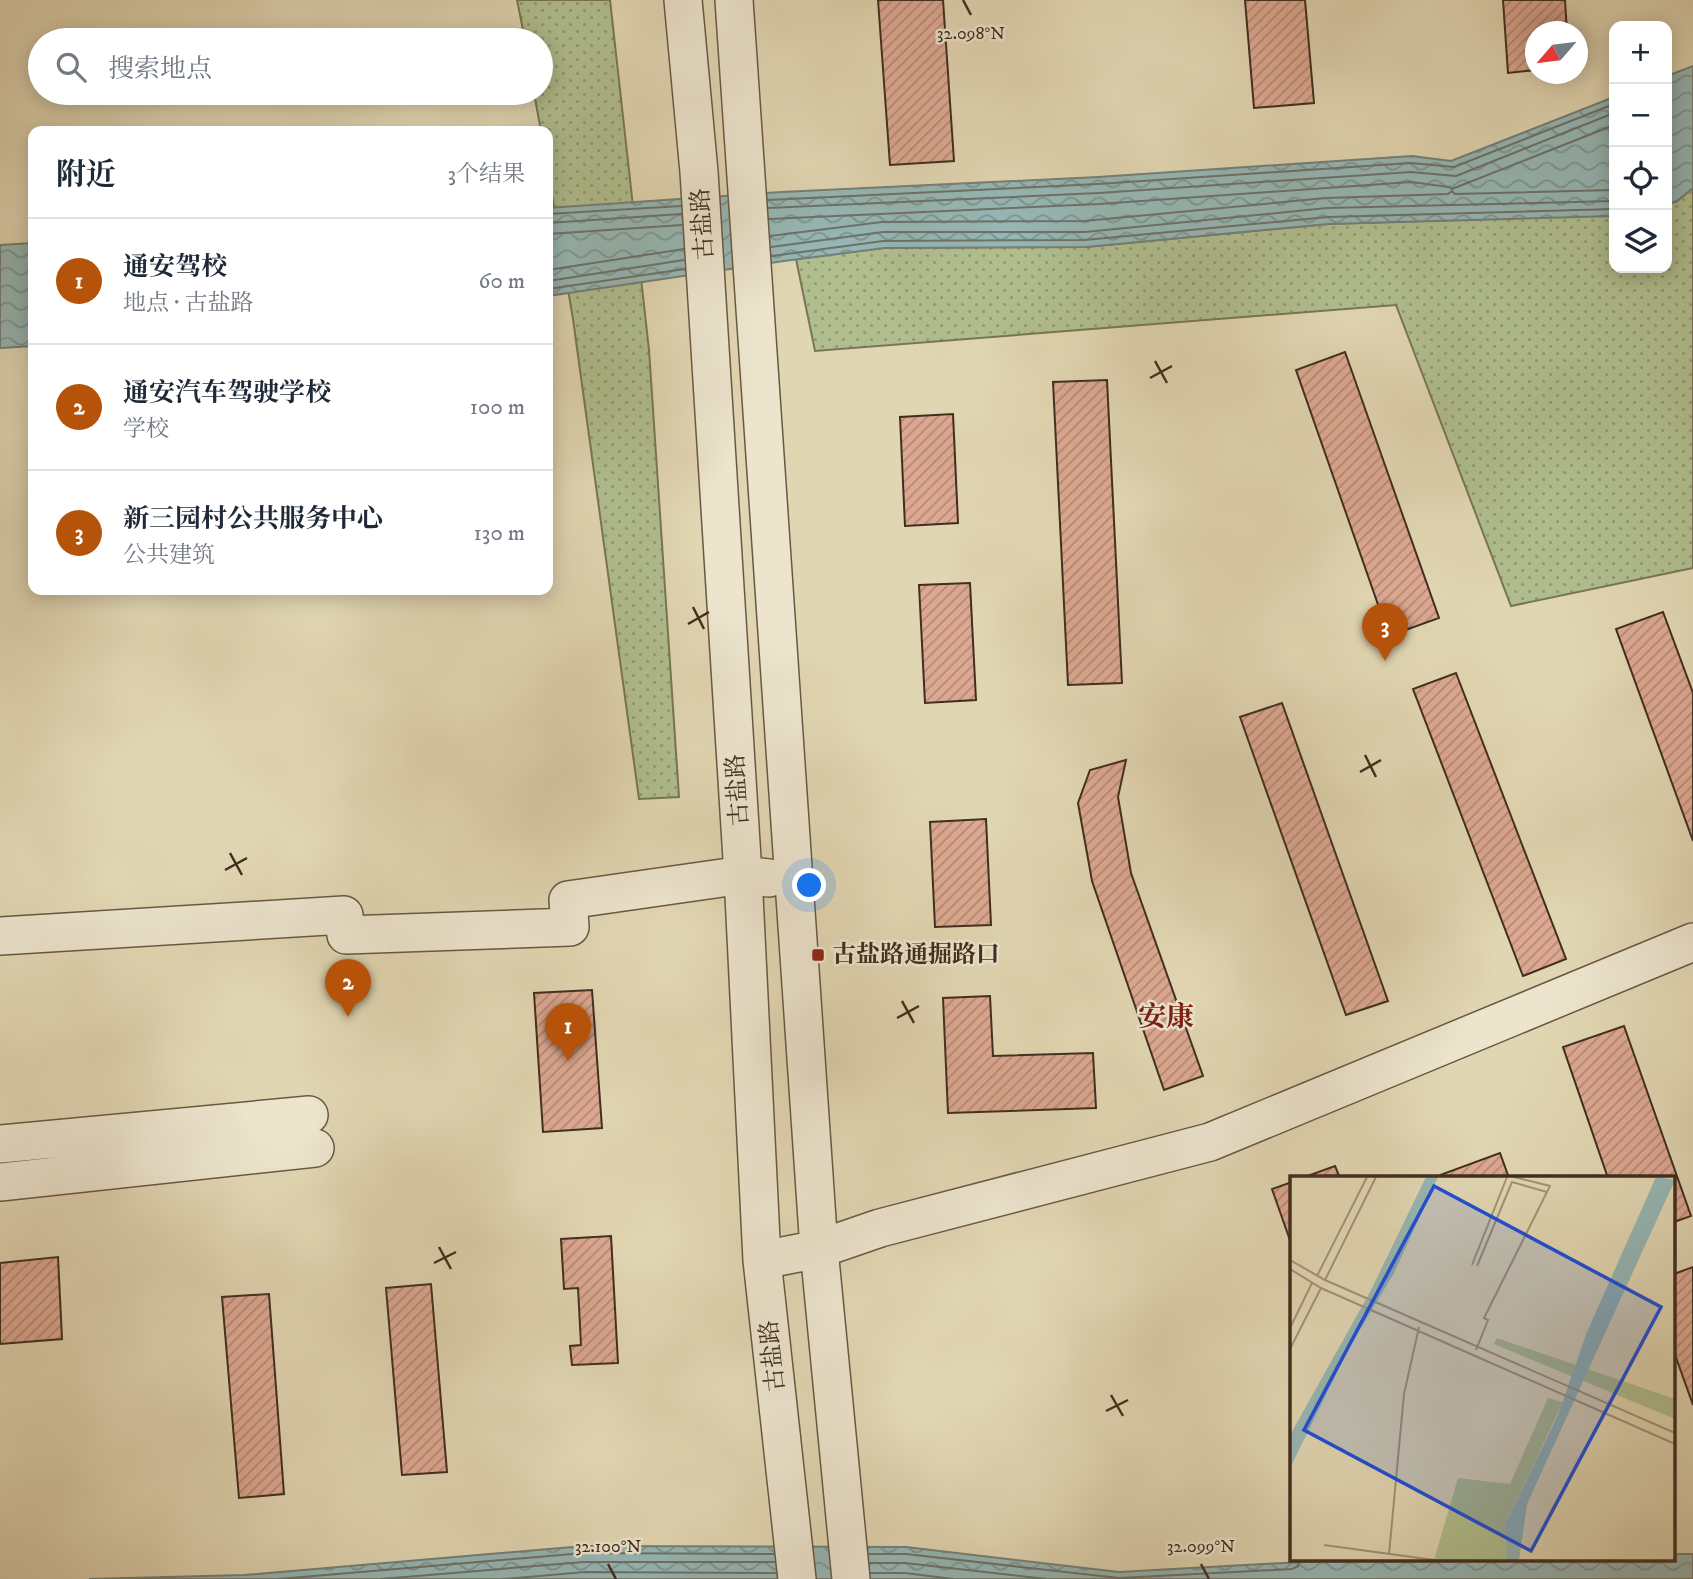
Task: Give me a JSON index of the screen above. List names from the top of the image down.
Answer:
{
  "streets": {
    "street": ["古盐路"]
  },
  "districts": ["安康"],
  "places": {
    "transit": ["古盐路通掘路口"]
  },
  "north": "bottom left",
  "page": {
    "map_buttons": ["+", "−"],
    "search": "搜索地点",
    "heading": ["附近", "3个结果"],
    "list": [
      {
        "mark": "1",
        "name": "通安驾校",
        "note": "地点 · 古盐路",
        "value": "60 m"
      },
      {
        "mark": "2",
        "name": "通安汽车驾驶学校",
        "note": "学校",
        "value": "100 m"
      },
      {
        "mark": "3",
        "name": "新三园村公共服务中心",
        "note": "公共建筑",
        "value": "130 m"
      }
    ],
    "pins": ["3", "2", "1"]
  },
  "coordinates": ["32.098°N", "32.100°N", "32.099°N"]
}
